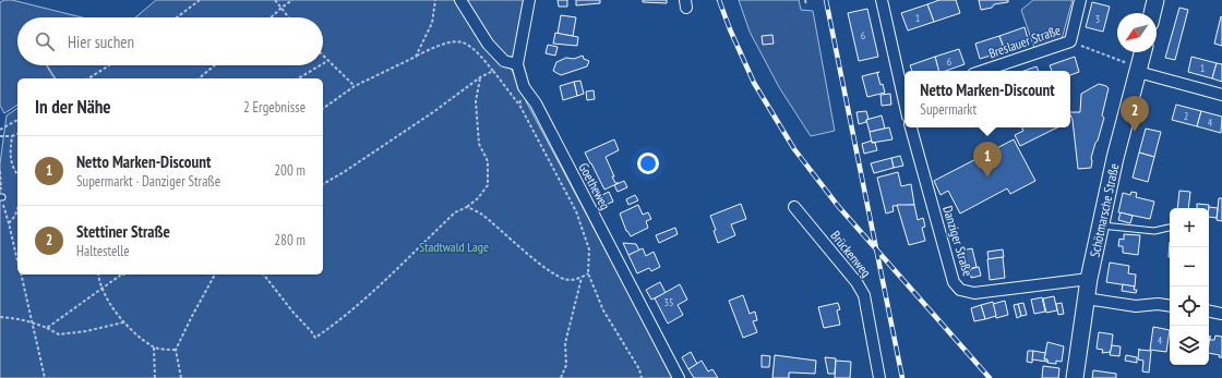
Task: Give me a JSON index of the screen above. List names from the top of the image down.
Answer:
{
  "streets": {
    "main road": ["Schötmarsche Straße"],
    "street": [
      "Breslauer Straße",
      "Goetheweg",
      "Danziger Straße",
      "Brückenweg"
    ]
  },
  "crossings": [
    ["Schötmarsche Straße", "Danziger Straße"]
  ],
  "parks": ["Stadtwald Lage"],
  "house_numbers": [
    "1",
    "3",
    "6",
    "6",
    "1",
    "2",
    "4",
    "35",
    "4"
  ],
  "north": "bottom left",
  "page": {
    "search": "Hier suchen",
    "popup": ["Netto Marken-Discount", "Supermarkt"],
    "heading": ["In der Nähe", "2 Ergebnisse"],
    "pins": ["2", "1"],
    "list": [
      {
        "mark": "1",
        "name": "Netto Marken-Discount",
        "note": "Supermarkt · Danziger Straße",
        "value": "200 m"
      },
      {
        "mark": "2",
        "name": "Stettiner Straße",
        "note": "Haltestelle",
        "value": "280 m"
      }
    ],
    "map_buttons": ["+", "−"]
  }
}
